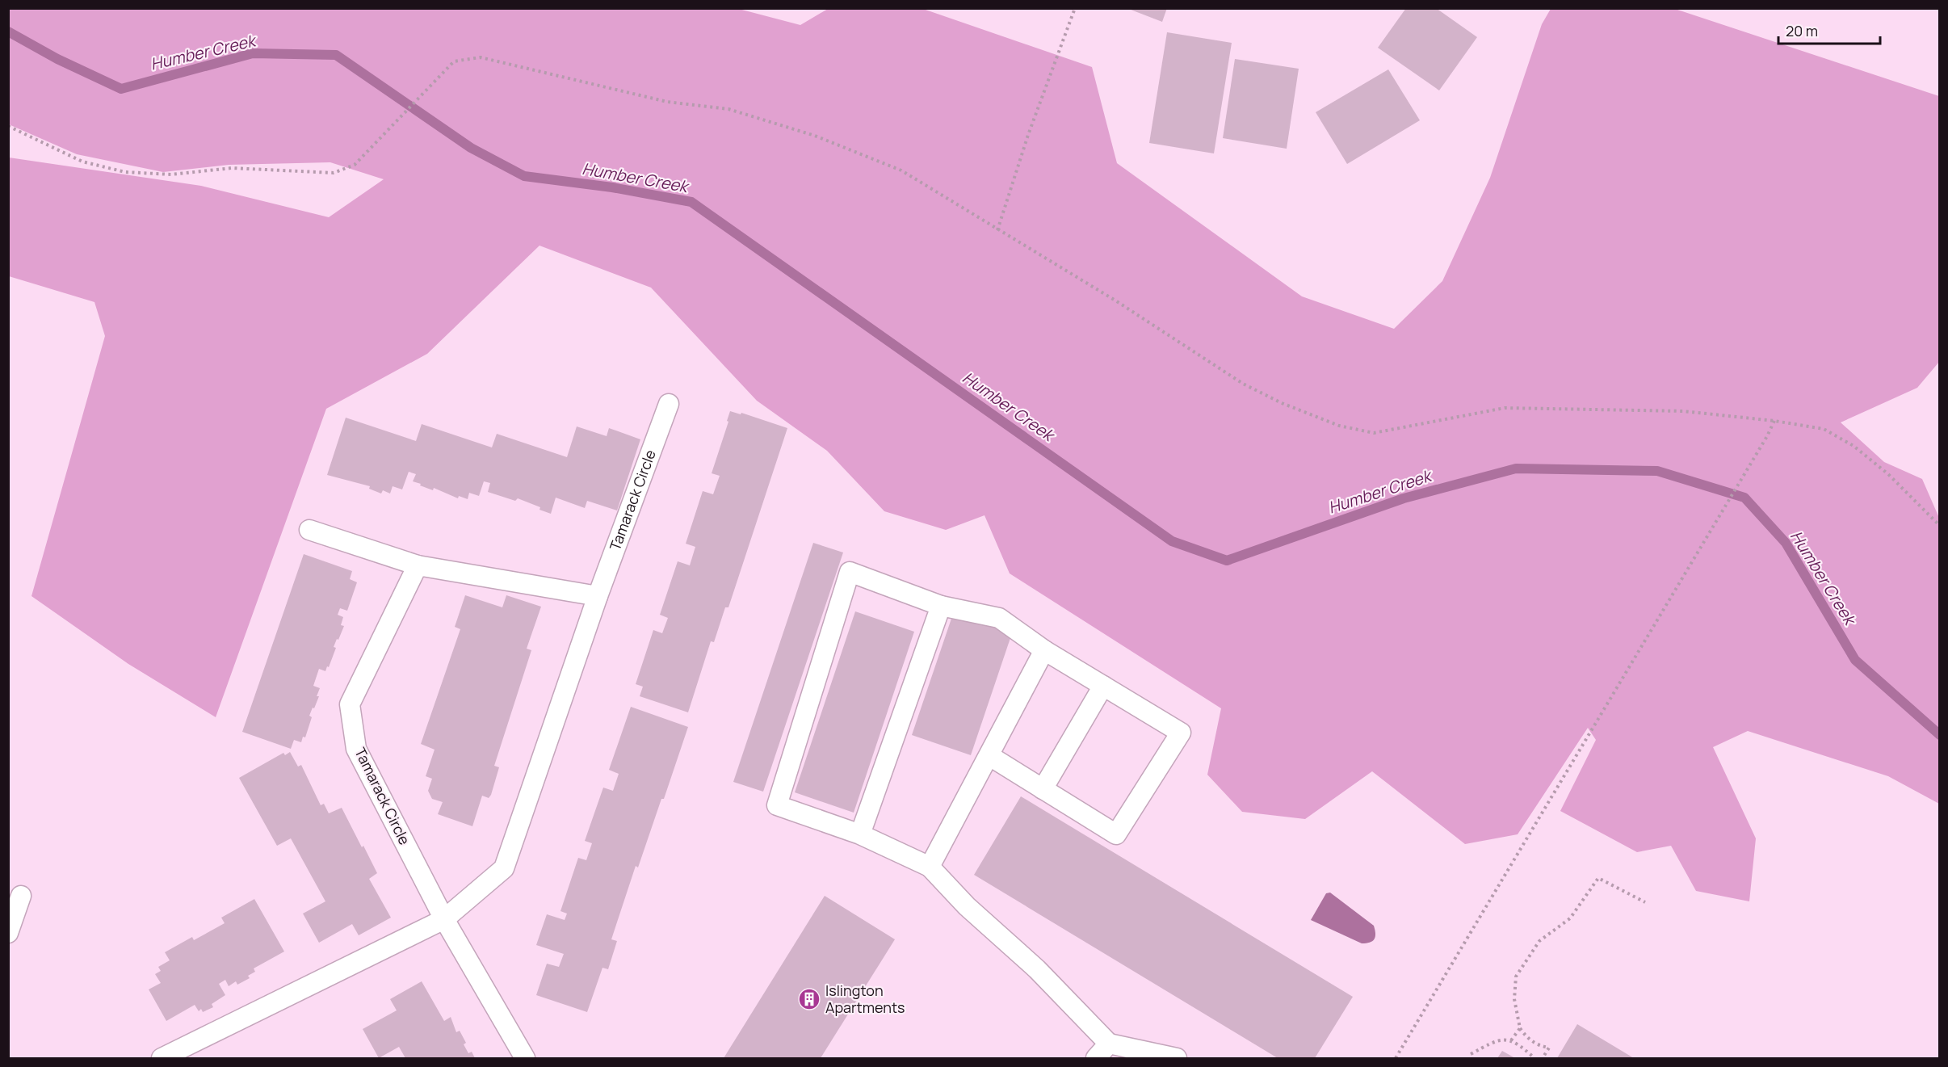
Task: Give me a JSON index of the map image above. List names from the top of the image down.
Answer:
{
  "streets": {
    "lane": ["Tamarack Circle"]
  },
  "water": ["Humber Creek"],
  "places": {
    "building": ["Islington Apartments"]
  },
  "scale_bar": "20 m"
}
